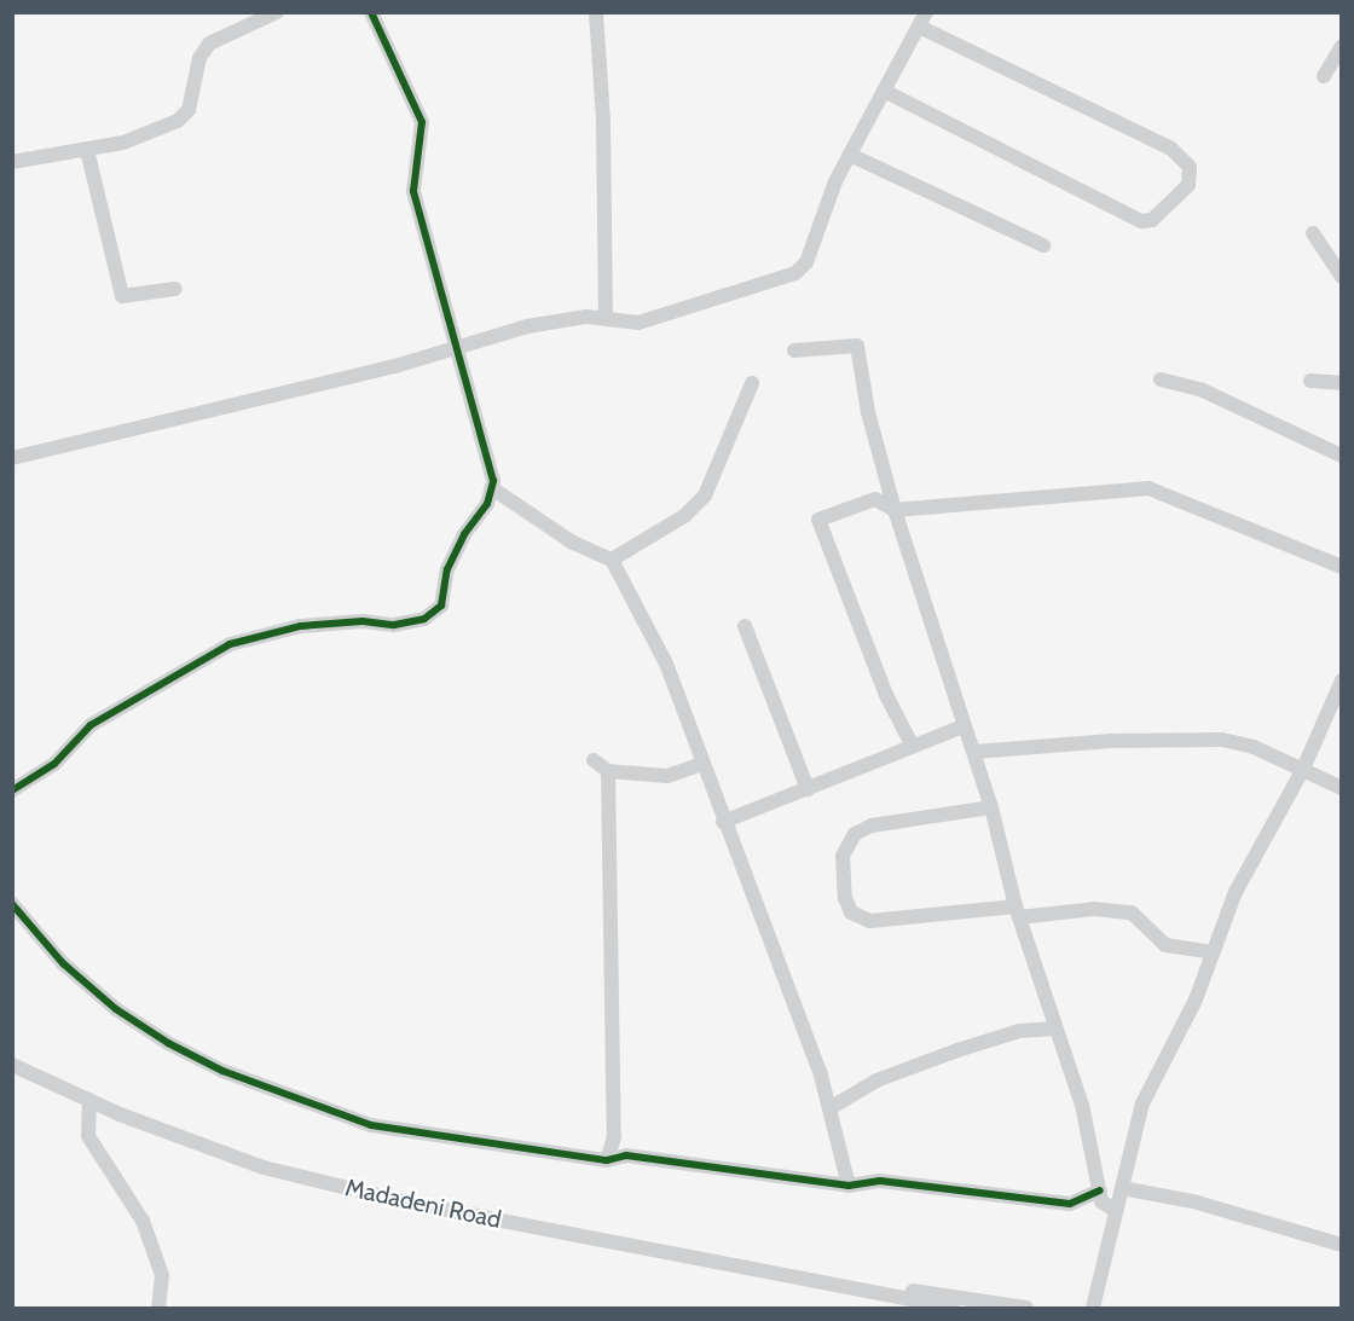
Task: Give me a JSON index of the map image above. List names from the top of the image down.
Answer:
{
  "streets": {
    "street": ["Madadeni Road"]
  }
}
